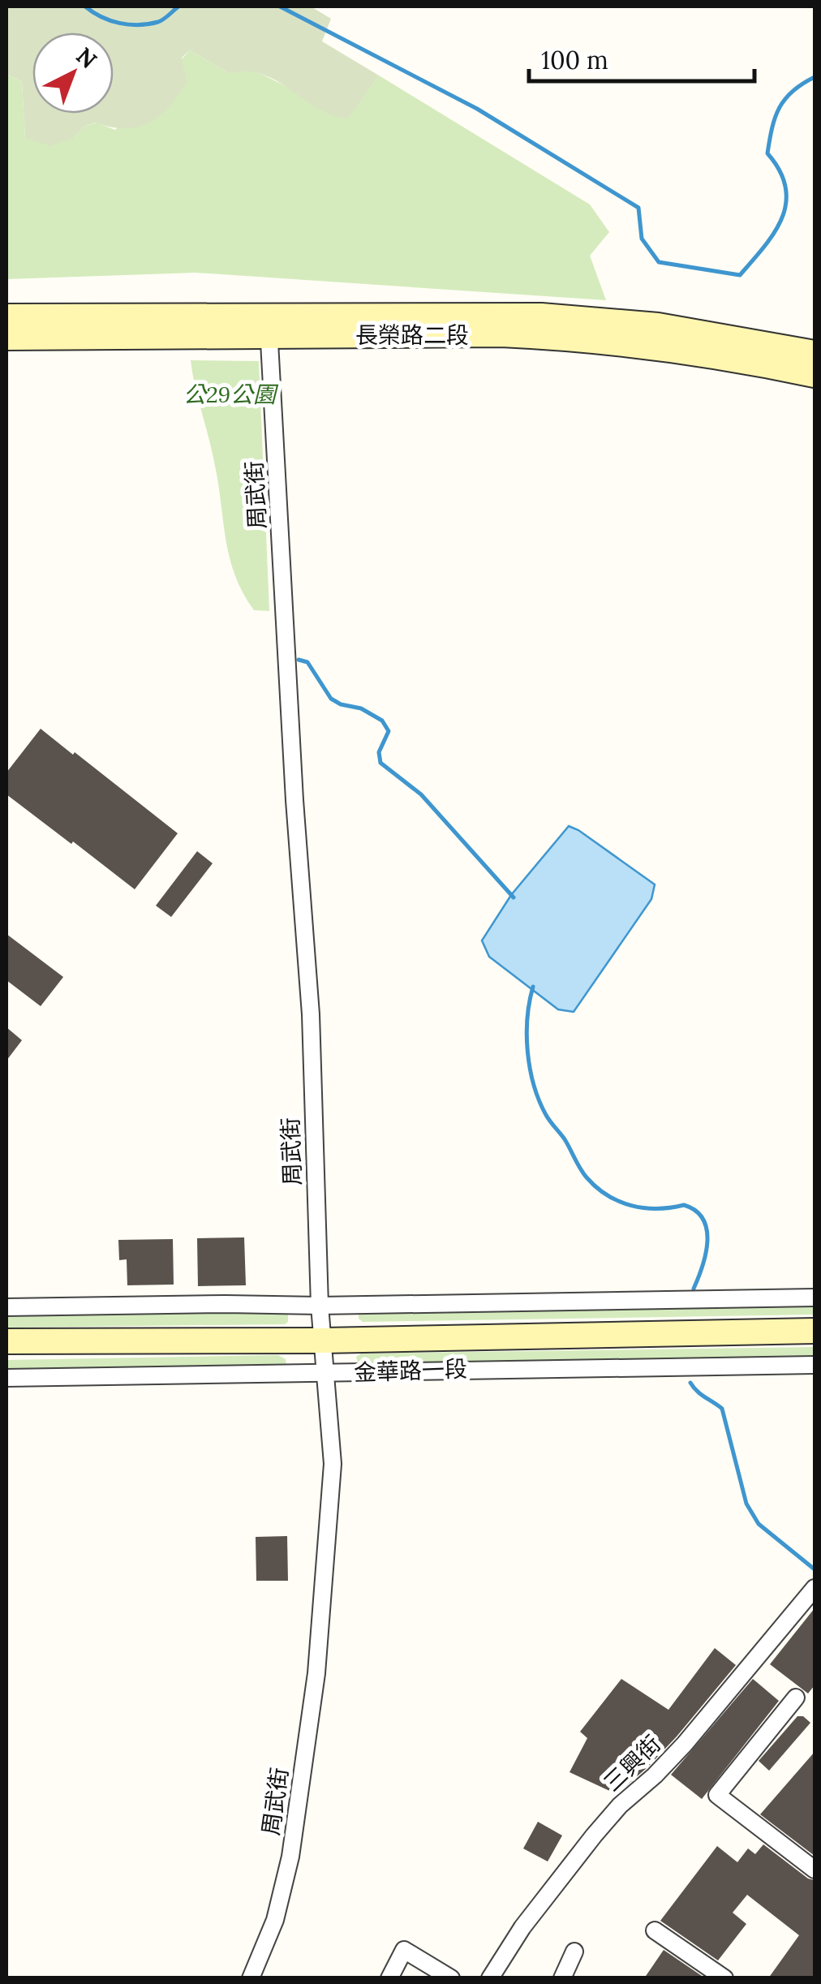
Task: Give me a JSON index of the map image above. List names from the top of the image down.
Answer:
{
  "streets": {
    "main road": ["長榮路二段", "金華路一段"],
    "street": ["周武街", "三興街"]
  },
  "crossings": [
    ["長榮路二段", "周武街"],
    ["周武街", "金華路一段"]
  ],
  "parks": ["公29公園"],
  "scale_bar": "100 m",
  "north": "top right"
}
